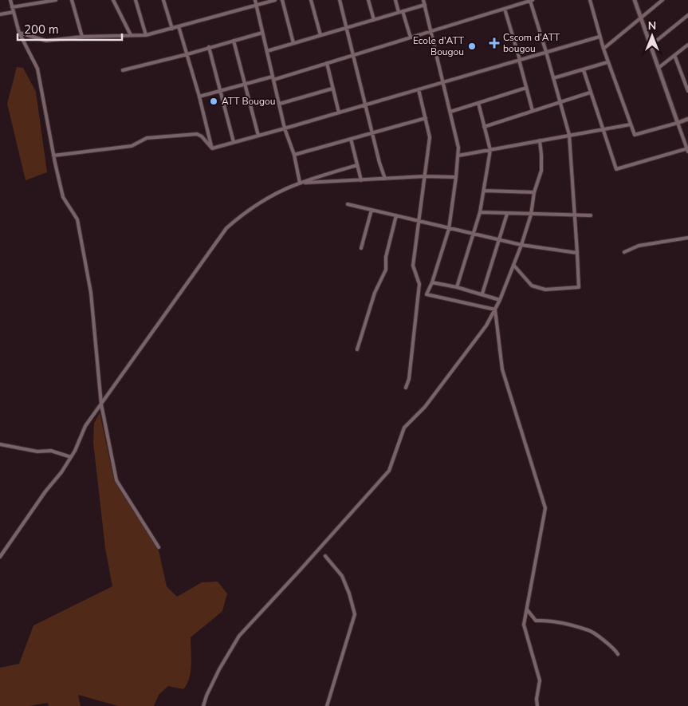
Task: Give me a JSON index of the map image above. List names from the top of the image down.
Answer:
{
  "places": {
    "health": ["Cscom d'ATT bougou"],
    "other": ["Ecole d'ATT Bougou", "ATT Bougou"]
  },
  "scale_bar": "200 m",
  "north": "top"
}
